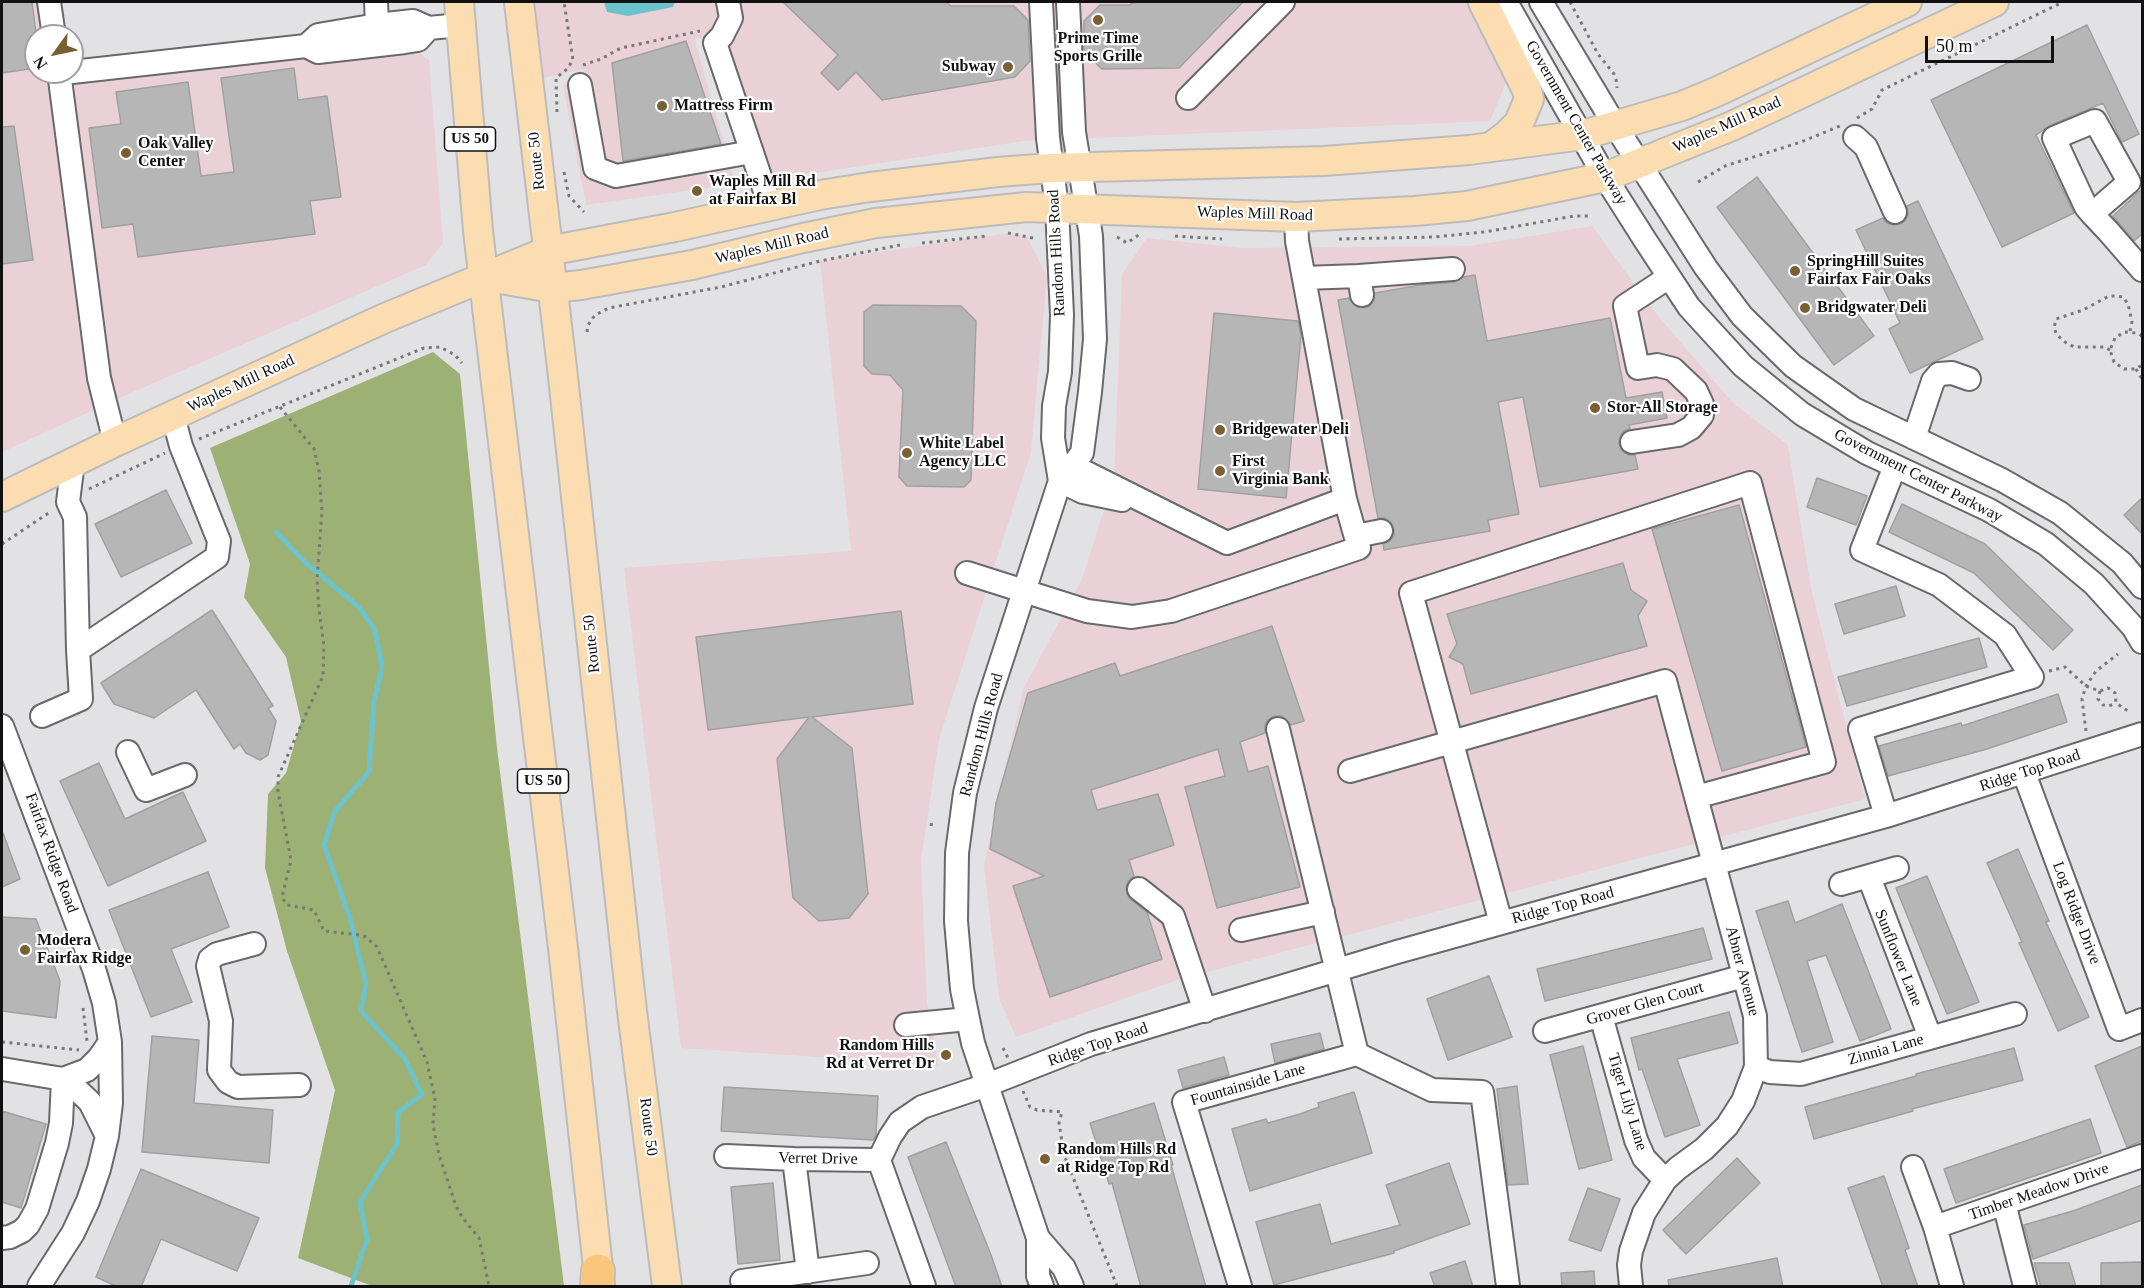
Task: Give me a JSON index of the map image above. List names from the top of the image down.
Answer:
{
  "streets": {
    "main road": ["Waples Mill Road", "US 50", "Route 50"],
    "street": [
      "Government Center Parkway",
      "Random Hills Road",
      "Ridge Top Road",
      "Fairfax Ridge Road",
      "Log Ridge Drive",
      "Sunflower Lane",
      "Abner Avenue",
      "Grover Glen Court",
      "Zinnia Lane",
      "Fountainside Lane",
      "Tiger Lily Lane",
      "Verret Drive",
      "Timber Meadow Drive"
    ]
  },
  "crossings": [
    ["Government Center Parkway", "Waples Mill Road"],
    ["Waples Mill Road", "US 50"],
    ["Waples Mill Road", "Route 50"],
    ["Waples Mill Road", "Random Hills Road"],
    ["Random Hills Road", "Ridge Top Road"],
    ["Random Hills Road", "Verret Drive"],
    ["Ridge Top Road", "Log Ridge Drive"],
    ["Ridge Top Road", "Abner Avenue"],
    ["Ridge Top Road", "Verret Drive"],
    ["Sunflower Lane", "Zinnia Lane"],
    ["Abner Avenue", "Grover Glen Court"],
    ["Abner Avenue", "Zinnia Lane"],
    ["Abner Avenue", "Tiger Lily Lane"],
    ["Grover Glen Court", "Tiger Lily Lane"]
  ],
  "places": [
    "Prime Time Sports Grille",
    "Subway",
    "Mattress Firm",
    "Oak Valley Center",
    "Waples Mill Rd at Fairfax Bl",
    "SpringHill Suites Fairfax Fair Oaks",
    "Bridgwater Deli",
    "Stor-All Storage",
    "Bridgewater Deli",
    "White Label Agency LLC",
    "First Virginia Bank",
    "Modera Fairfax Ridge",
    "Random Hills Rd at Verret Dr",
    "Random Hills Rd at Ridge Top Rd"
  ],
  "scale_bar": "50 m",
  "north": "bottom left"
}
